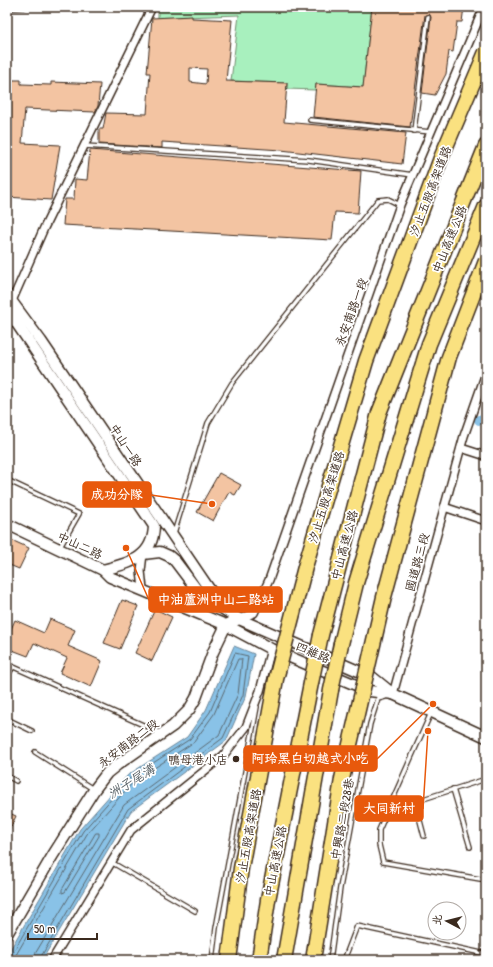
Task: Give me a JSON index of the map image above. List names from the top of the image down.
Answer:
{
  "streets": {
    "highway": ["汐止五股高架道路", "中山高速公路"],
    "street": [
      "永安南路一段",
      "中山一路",
      "中山二路",
      "國道路三段",
      "四維路",
      "永安南路二段"
    ],
    "lane": ["中興路二段28巷"]
  },
  "crossings": [
    ["永安南路一段", "中山一路"],
    ["永安南路一段", "四維路"],
    ["中山一路", "中山二路"],
    ["中山一路", "四維路"],
    ["中山二路", "四維路"],
    ["中山二路", "永安南路二段"],
    ["國道路三段", "四維路"],
    ["國道路三段", "中興路二段28巷"],
    ["四維路", "永安南路二段"],
    ["四維路", "中興路二段28巷"]
  ],
  "water": ["洲子尾溝"],
  "places": [
    "成功分隊",
    "中油蘆洲中山二路站",
    "阿玲黑白切越式小吃",
    "大同新村",
    "鴨母港小店"
  ],
  "scale_bar": "50 m",
  "north": "left"
}
